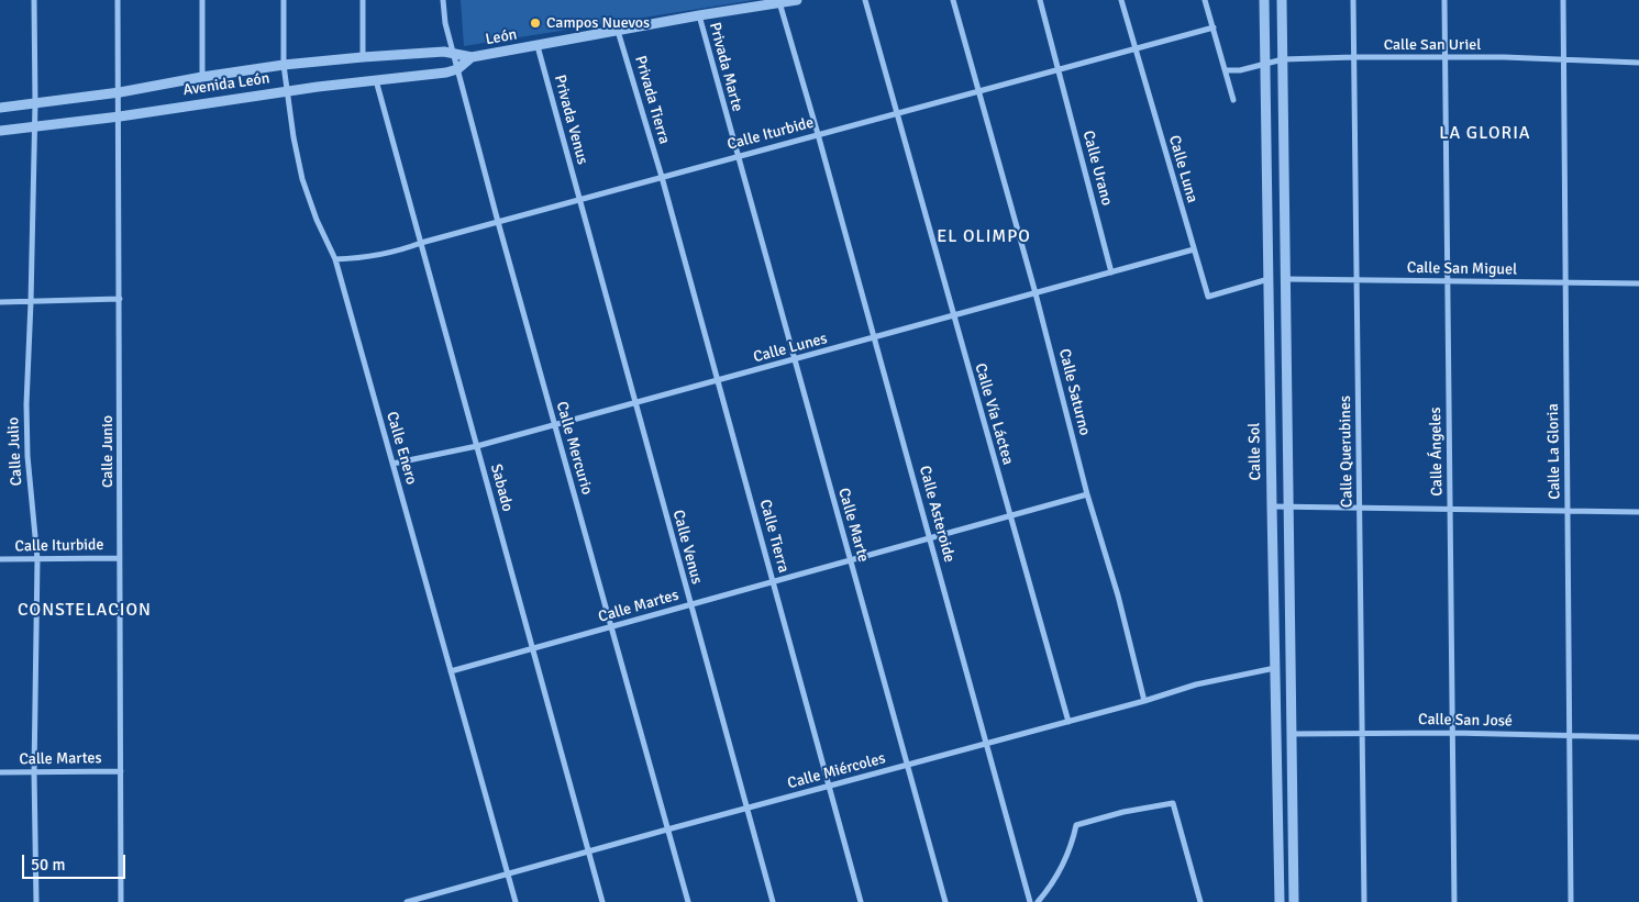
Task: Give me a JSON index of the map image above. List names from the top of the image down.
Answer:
{
  "streets": {
    "street": [
      "León",
      "Calle San Uriel",
      "Privada Marte",
      "Avenida León",
      "Privada Tierra",
      "Privada Venus",
      "Calle Iturbide",
      "Calle Urano",
      "Calle Luna",
      "Calle San Miguel",
      "Calle Lunes",
      "Calle Saturno",
      "Calle Vía Láctea",
      "Calle Enero",
      "Calle Mercurio",
      "Calle Julio",
      "Calle Junio",
      "Calle Sol",
      "Calle Querubines",
      "Calle Ángeles",
      "Calle La Gloria",
      "Sabado",
      "Calle Asteroide",
      "Calle Marte",
      "Calle Tierra",
      "Calle Venus",
      "Calle Martes",
      "Calle San José",
      "Calle Miércoles"
    ]
  },
  "crossings": [
    ["León", "Privada Marte"],
    ["León", "Avenida León"],
    ["León", "Privada Tierra"],
    ["León", "Privada Venus"],
    ["León", "Calle Mercurio"],
    ["León", "Calle Asteroide"],
    ["Calle San Uriel", "Calle Sol"],
    ["Calle San Uriel", "Calle Querubines"],
    ["Calle San Uriel", "Calle Ángeles"],
    ["Calle San Uriel", "Calle La Gloria"],
    ["Privada Marte", "Calle Iturbide"],
    ["Privada Marte", "Calle Marte"],
    ["Avenida León", "Calle Enero"],
    ["Avenida León", "Calle Mercurio"],
    ["Avenida León", "Calle Julio"],
    ["Avenida León", "Calle Junio"],
    ["Avenida León", "Sabado"],
    ["Privada Tierra", "Calle Iturbide"],
    ["Privada Tierra", "Calle Tierra"],
    ["Privada Venus", "Calle Iturbide"],
    ["Privada Venus", "Calle Venus"],
    ["Calle Iturbide", "Calle Urano"],
    ["Calle Iturbide", "Calle Luna"],
    ["Calle Iturbide", "Calle Saturno"],
    ["Calle Iturbide", "Calle Vía Láctea"],
    ["Calle Iturbide", "Calle Enero"],
    ["Calle Iturbide", "Calle Mercurio"],
    ["Calle Iturbide", "Calle Julio"],
    ["Calle Iturbide", "Calle Junio"],
    ["Calle Iturbide", "Sabado"],
    ["Calle Iturbide", "Calle Asteroide"],
    ["Calle Iturbide", "Calle Marte"],
    ["Calle Iturbide", "Calle Tierra"],
    ["Calle Iturbide", "Calle Venus"],
    ["Calle Urano", "Calle Lunes"],
    ["Calle Luna", "Calle Lunes"],
    ["Calle Luna", "Calle Sol"],
    ["Calle San Miguel", "Calle Querubines"],
    ["Calle San Miguel", "Calle Ángeles"],
    ["Calle San Miguel", "Calle La Gloria"],
    ["Calle Lunes", "Calle Saturno"],
    ["Calle Lunes", "Calle Vía Láctea"],
    ["Calle Lunes", "Calle Enero"],
    ["Calle Lunes", "Calle Mercurio"],
    ["Calle Lunes", "Sabado"],
    ["Calle Lunes", "Calle Asteroide"],
    ["Calle Lunes", "Calle Marte"],
    ["Calle Lunes", "Calle Tierra"],
    ["Calle Lunes", "Calle Venus"],
    ["Calle Saturno", "Calle Martes"],
    ["Calle Saturno", "Calle Miércoles"],
    ["Calle Vía Láctea", "Calle Martes"],
    ["Calle Vía Láctea", "Calle Miércoles"],
    ["Calle Enero", "Calle Martes"],
    ["Calle Enero", "Calle Miércoles"],
    ["Calle Mercurio", "Calle Martes"],
    ["Calle Mercurio", "Calle Miércoles"],
    ["Calle Julio", "Calle Martes"],
    ["Calle Junio", "Calle Martes"],
    ["Calle Sol", "Calle Miércoles"],
    ["Calle Querubines", "Calle San José"],
    ["Calle Ángeles", "Calle San José"],
    ["Calle La Gloria", "Calle San José"],
    ["Sabado", "Calle Martes"],
    ["Sabado", "Calle Miércoles"],
    ["Calle Asteroide", "Calle Martes"],
    ["Calle Asteroide", "Calle Miércoles"],
    ["Calle Marte", "Calle Martes"],
    ["Calle Marte", "Calle Miércoles"],
    ["Calle Tierra", "Calle Martes"],
    ["Calle Tierra", "Calle Miércoles"],
    ["Calle Venus", "Calle Martes"],
    ["Calle Venus", "Calle Miércoles"]
  ],
  "districts": ["LA GLORIA", "EL OLIMPO", "CONSTELACION"],
  "places": ["Campos Nuevos"],
  "scale_bar": "50 m"
}
